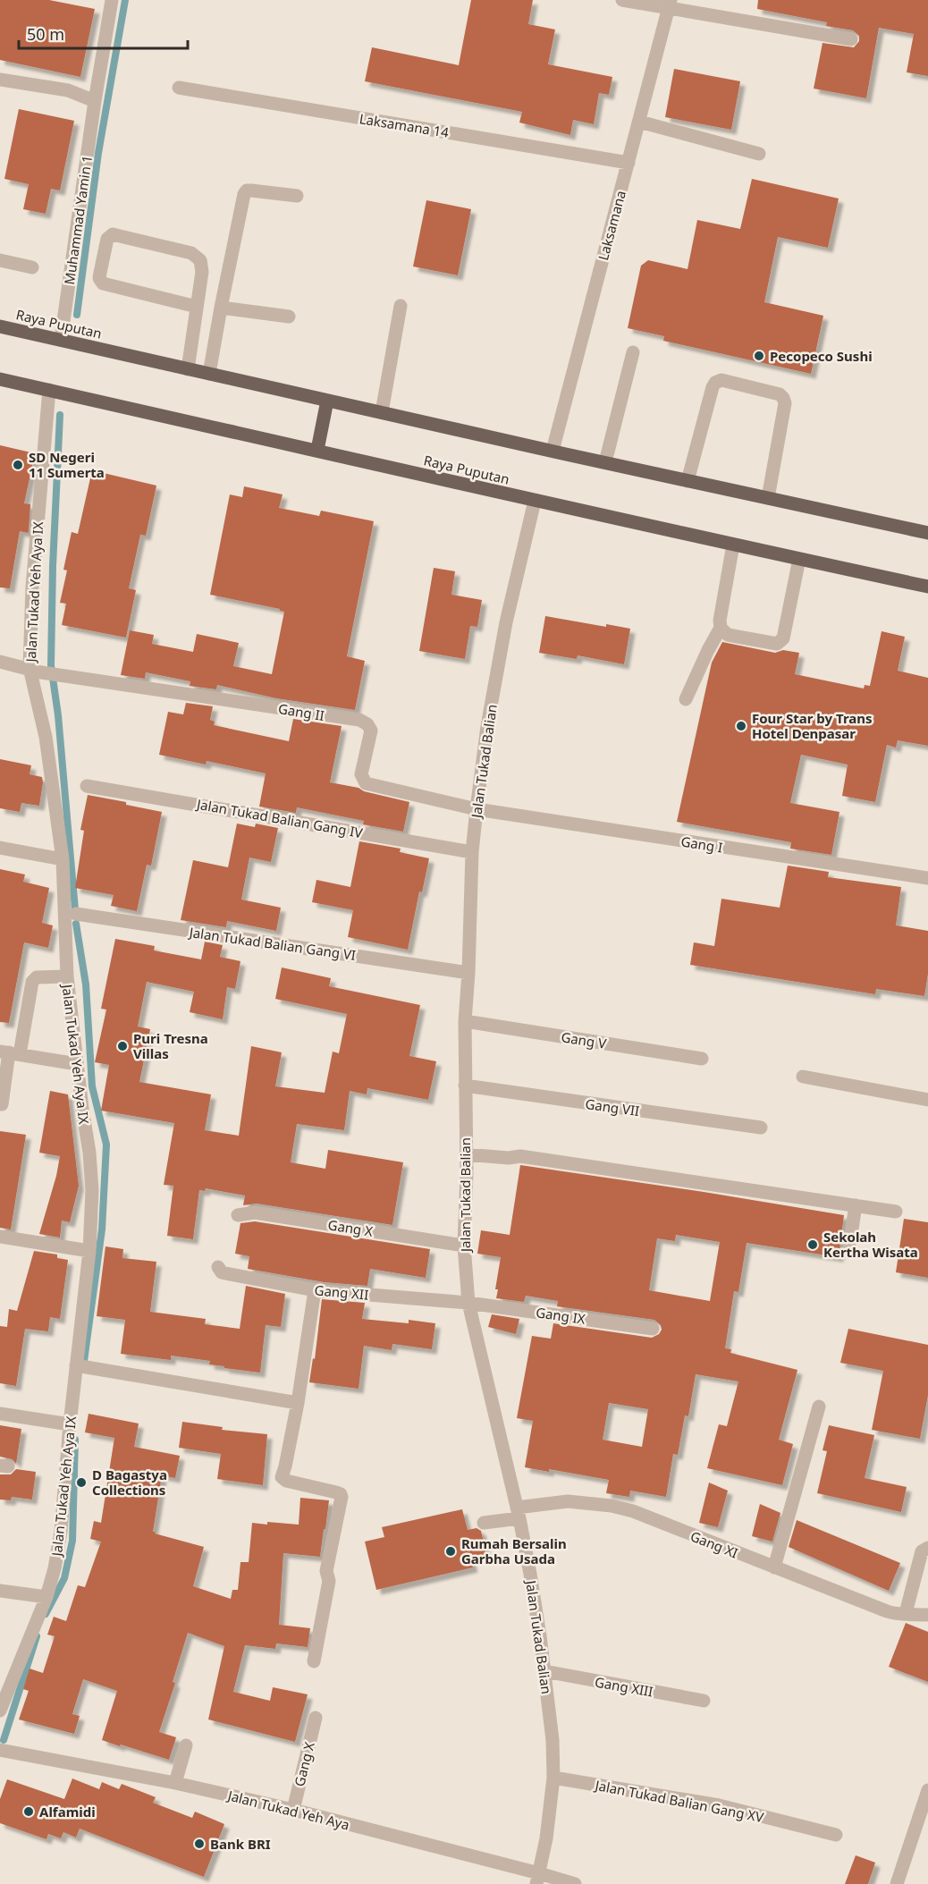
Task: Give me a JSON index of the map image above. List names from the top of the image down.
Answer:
{
  "streets": {
    "main road": ["Raya Puputan"],
    "street": [
      "Laksamana 14",
      "Muhammad Yamin 1",
      "Laksamana",
      "Jalan Tukad Yeh Aya IX",
      "Gang II",
      "Jalan Tukad Balian",
      "Jalan Tukad Balian Gang IV",
      "Gang I",
      "Jalan Tukad Balian Gang VI",
      "Gang V",
      "Gang VII",
      "Gang X",
      "Gang XII",
      "Gang IX",
      "Gang XI",
      "Gang XIII",
      "Jalan Tukad Balian Gang XV",
      "Jalan Tukad Yeh Aya"
    ]
  },
  "crossings": [
    ["Laksamana 14", "Laksamana"],
    ["Muhammad Yamin 1", "Raya Puputan"],
    ["Laksamana", "Raya Puputan"],
    ["Raya Puputan", "Jalan Tukad Yeh Aya IX"],
    ["Raya Puputan", "Jalan Tukad Balian"],
    ["Jalan Tukad Yeh Aya IX", "Gang II"],
    ["Gang II", "Jalan Tukad Balian"],
    ["Gang II", "Gang I"],
    ["Jalan Tukad Balian", "Jalan Tukad Balian Gang IV"],
    ["Jalan Tukad Balian", "Gang I"],
    ["Jalan Tukad Balian", "Jalan Tukad Balian Gang VI"],
    ["Jalan Tukad Balian", "Gang V"],
    ["Jalan Tukad Balian", "Gang VII"],
    ["Jalan Tukad Balian", "Gang X"],
    ["Jalan Tukad Balian", "Gang XII"],
    ["Jalan Tukad Balian", "Gang IX"],
    ["Jalan Tukad Balian", "Gang XI"],
    ["Jalan Tukad Balian", "Gang XIII"],
    ["Jalan Tukad Balian", "Jalan Tukad Balian Gang XV"],
    ["Jalan Tukad Balian", "Jalan Tukad Yeh Aya"],
    ["Gang X", "Jalan Tukad Yeh Aya"],
    ["Gang XII", "Gang IX"]
  ],
  "places": [
    "Pecopeco Sushi",
    "SD Negeri 11 Sumerta",
    "Four Star by Trans Hotel Denpasar",
    "Puri Tresna Villas",
    "Sekolah Kertha Wisata",
    "D Bagastya Collections",
    "Rumah Bersalin Garbha Usada",
    "Alfamidi",
    "Bank BRI"
  ],
  "scale_bar": "50 m"
}
